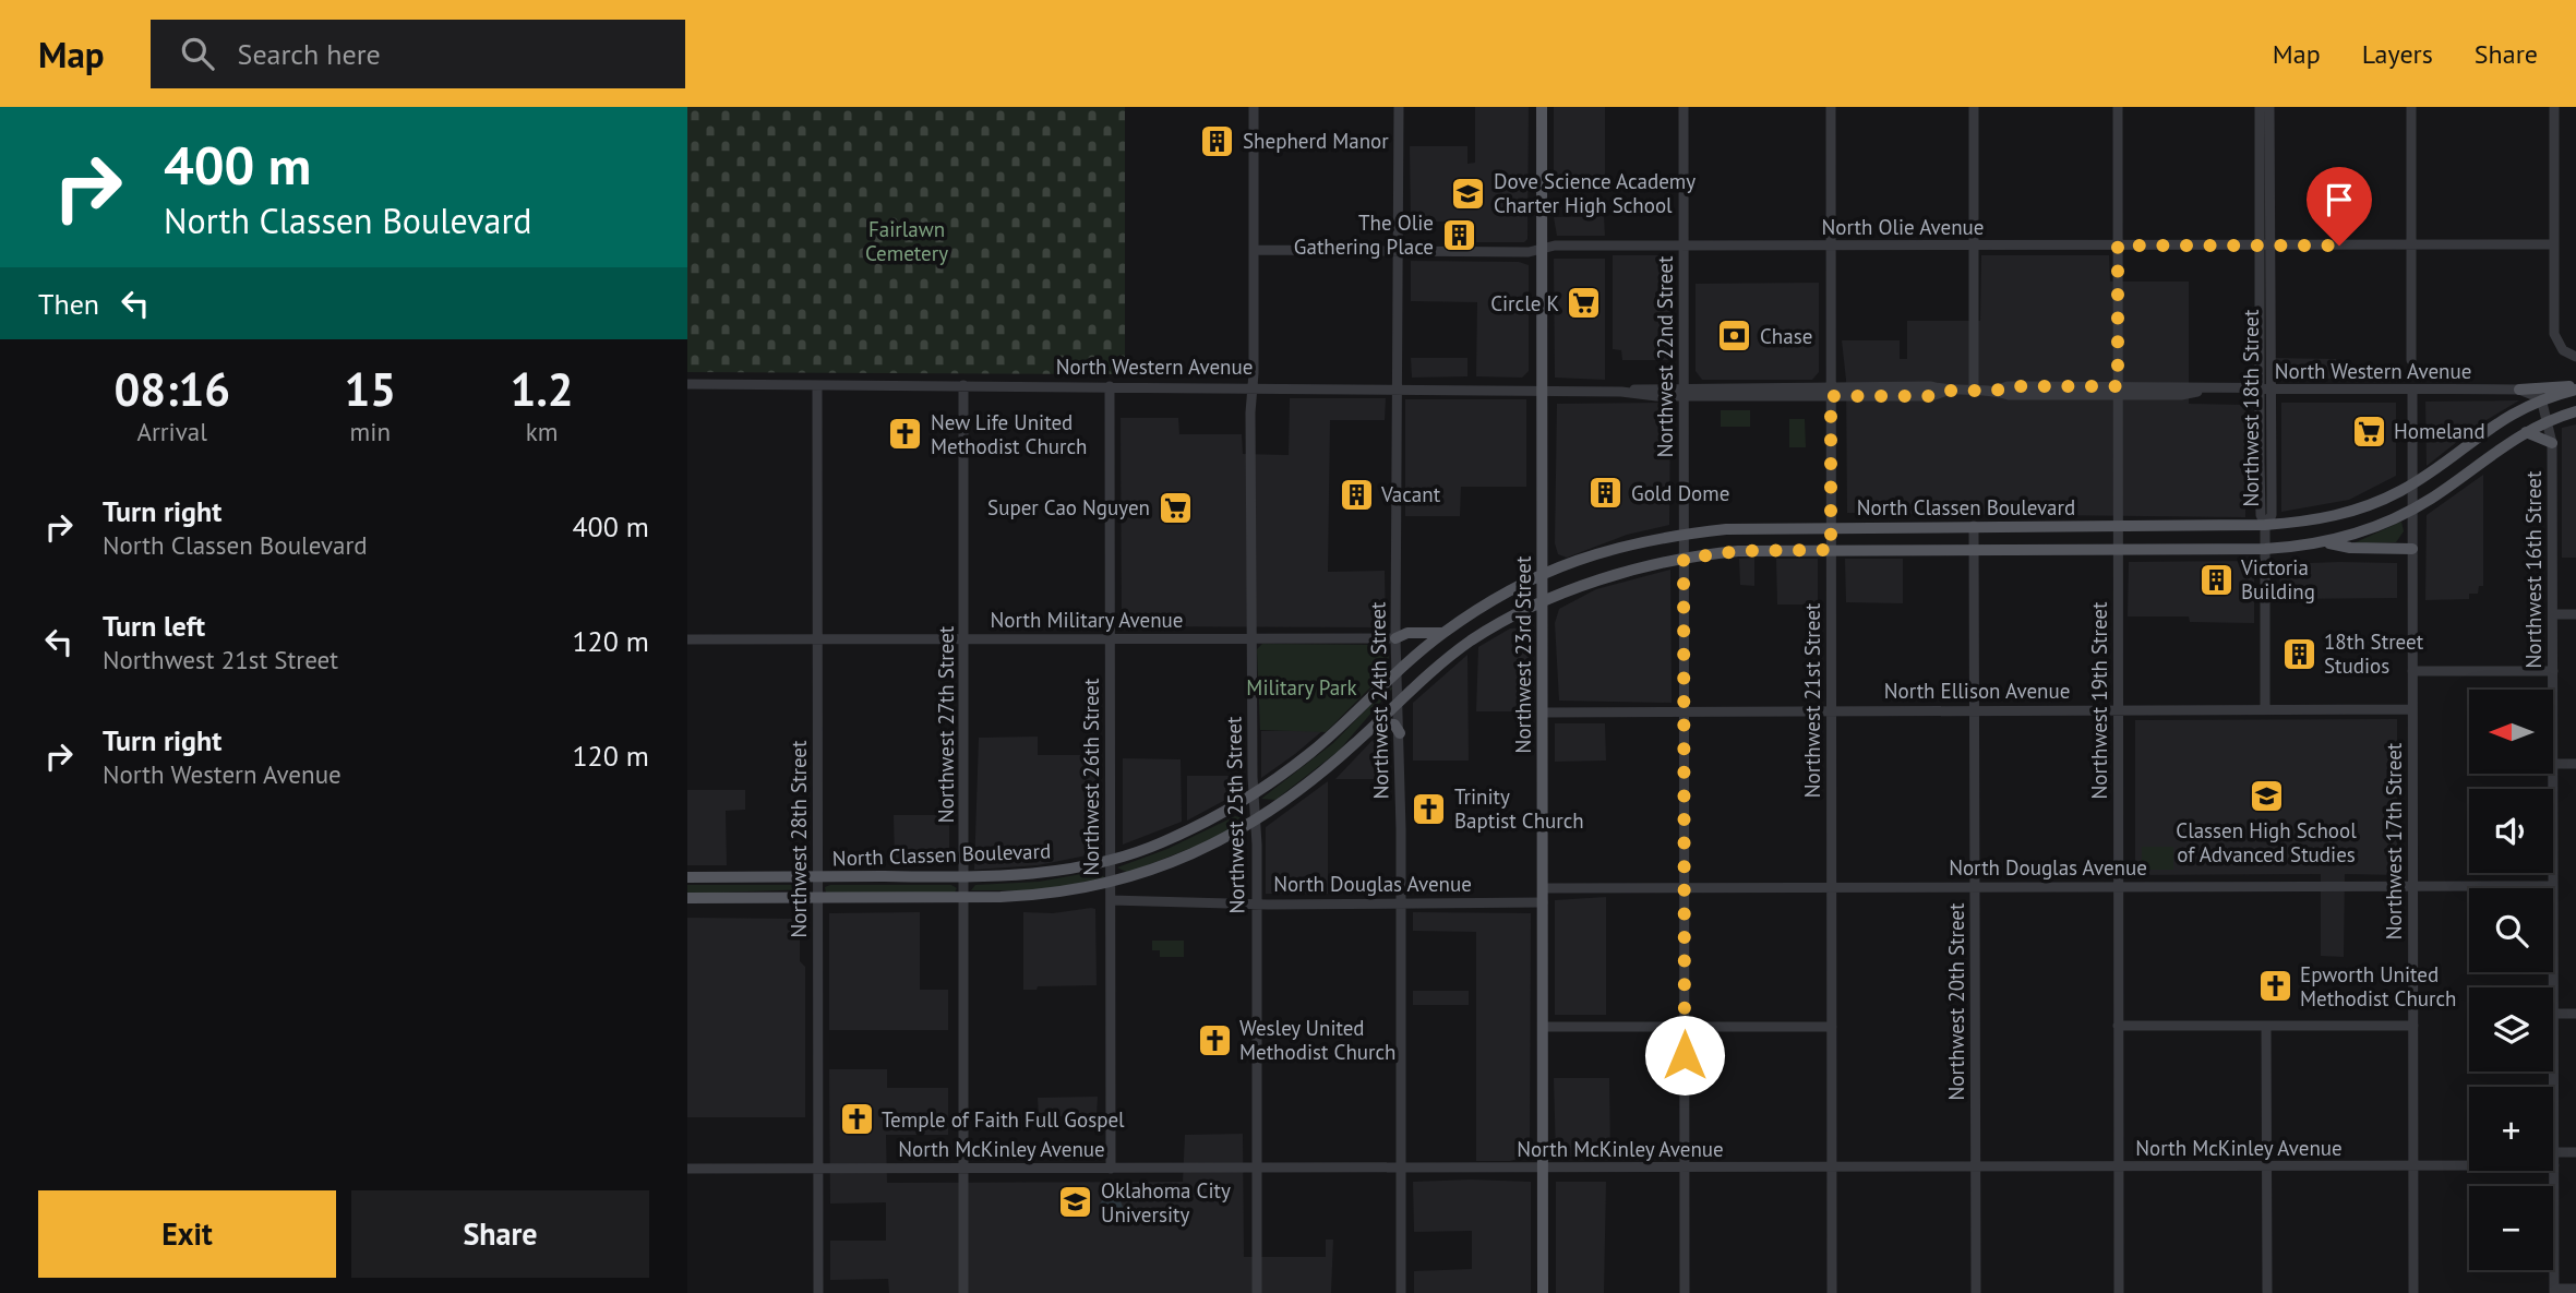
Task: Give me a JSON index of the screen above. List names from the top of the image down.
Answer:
{
  "streets": {
    "main road": ["North Classen Boulevard", "Northwest 23rd Street"],
    "street": [
      "North Olie Avenue",
      "Northwest 22nd Street",
      "North Western Avenue",
      "Northwest 18th Street",
      "Northwest 16th Street",
      "North Military Avenue",
      "North Ellison Avenue",
      "Northwest 24th Street",
      "Northwest 21st Street",
      "Northwest 19th Street",
      "Northwest 27th Street",
      "Northwest 26th Street",
      "Northwest 25th Street",
      "Northwest 28th Street",
      "Northwest 17th Street",
      "North Douglas Avenue",
      "Northwest 20th Street",
      "North McKinley Avenue"
    ]
  },
  "crossings": [
    ["North Olie Avenue", "Northwest 22nd Street"],
    ["North Olie Avenue", "Northwest 18th Street"],
    ["North Olie Avenue", "Northwest 23rd Street"],
    ["North Olie Avenue", "Northwest 24th Street"],
    ["North Olie Avenue", "Northwest 21st Street"],
    ["North Olie Avenue", "Northwest 19th Street"],
    ["North Olie Avenue", "Northwest 25th Street"],
    ["Northwest 22nd Street", "North Western Avenue"],
    ["Northwest 22nd Street", "North Classen Boulevard"],
    ["Northwest 22nd Street", "North Ellison Avenue"],
    ["Northwest 22nd Street", "North Douglas Avenue"],
    ["Northwest 22nd Street", "North McKinley Avenue"],
    ["North Western Avenue", "Northwest 18th Street"],
    ["North Western Avenue", "North Classen Boulevard"],
    ["North Western Avenue", "Northwest 16th Street"],
    ["North Western Avenue", "Northwest 23rd Street"],
    ["North Western Avenue", "Northwest 24th Street"],
    ["North Western Avenue", "Northwest 21st Street"],
    ["North Western Avenue", "Northwest 19th Street"],
    ["North Western Avenue", "Northwest 27th Street"],
    ["North Western Avenue", "Northwest 26th Street"],
    ["North Western Avenue", "Northwest 25th Street"],
    ["North Western Avenue", "Northwest 28th Street"],
    ["North Western Avenue", "Northwest 17th Street"],
    ["Northwest 18th Street", "North Classen Boulevard"],
    ["Northwest 18th Street", "North Ellison Avenue"],
    ["North Classen Boulevard", "Northwest 16th Street"],
    ["North Classen Boulevard", "Northwest 23rd Street"],
    ["North Classen Boulevard", "Northwest 24th Street"],
    ["North Classen Boulevard", "Northwest 21st Street"],
    ["North Classen Boulevard", "Northwest 19th Street"],
    ["North Classen Boulevard", "Northwest 27th Street"],
    ["North Classen Boulevard", "Northwest 26th Street"],
    ["North Classen Boulevard", "Northwest 25th Street"],
    ["North Classen Boulevard", "Northwest 28th Street"],
    ["North Classen Boulevard", "Northwest 17th Street"],
    ["North Classen Boulevard", "Northwest 20th Street"],
    ["Northwest 16th Street", "North Douglas Avenue"],
    ["Northwest 16th Street", "North McKinley Avenue"],
    ["North Military Avenue", "Northwest 24th Street"],
    ["North Military Avenue", "Northwest 27th Street"],
    ["North Military Avenue", "Northwest 26th Street"],
    ["North Military Avenue", "Northwest 25th Street"],
    ["North Military Avenue", "Northwest 28th Street"],
    ["Northwest 23rd Street", "North Ellison Avenue"],
    ["Northwest 23rd Street", "North Douglas Avenue"],
    ["Northwest 23rd Street", "North McKinley Avenue"],
    ["North Ellison Avenue", "Northwest 21st Street"],
    ["North Ellison Avenue", "Northwest 19th Street"],
    ["North Ellison Avenue", "Northwest 17th Street"],
    ["North Ellison Avenue", "Northwest 20th Street"],
    ["Northwest 24th Street", "North Douglas Avenue"],
    ["Northwest 24th Street", "North McKinley Avenue"],
    ["Northwest 21st Street", "North Douglas Avenue"],
    ["Northwest 21st Street", "North McKinley Avenue"],
    ["Northwest 19th Street", "North Douglas Avenue"],
    ["Northwest 19th Street", "North McKinley Avenue"],
    ["Northwest 27th Street", "North McKinley Avenue"],
    ["Northwest 26th Street", "North Douglas Avenue"],
    ["Northwest 26th Street", "North McKinley Avenue"],
    ["Northwest 25th Street", "North Douglas Avenue"],
    ["Northwest 25th Street", "North McKinley Avenue"],
    ["Northwest 28th Street", "North McKinley Avenue"],
    ["Northwest 17th Street", "North Douglas Avenue"],
    ["Northwest 17th Street", "North McKinley Avenue"],
    ["North Douglas Avenue", "Northwest 20th Street"],
    ["Northwest 20th Street", "North McKinley Avenue"]
  ],
  "parks": ["Fairlawn Cemetery", "Military Park"],
  "places": {
    "building": [
      "Shepherd Manor",
      "The Olie Gathering Place",
      "Gold Dome",
      "Vacant",
      "Victoria Building",
      "18th Street Studios"
    ],
    "school or university": ["Dove Science Academy Charter High School", "Classen High School of Advanced Studies", "Oklahoma City University"],
    "supermarket": ["Circle K", "Homeland", "Super Cao Nguyen"],
    "bank": ["Chase"],
    "church": [
      "New Life United Methodist Church",
      "Trinity Baptist Church",
      "Epworth United Methodist Church",
      "Wesley United Methodist Church",
      "Temple of Faith Full Gospel"
    ]
  },
  "north": "left",
  "page": {
    "header": "Map",
    "search": "Search here",
    "nav": ["Map", "Layers", "Share"],
    "turn": ["400 m", "North Classen Boulevard"],
    "then": "Then",
    "eta": [
      "08:16",
      "Arrival",
      "15",
      "min",
      "1.2",
      "km"
    ],
    "list": [
      {
        "name": "Turn right",
        "note": "North Classen Boulevard",
        "value": "400 m"
      },
      {
        "name": "Turn left",
        "note": "Northwest 21st Street",
        "value": "120 m"
      },
      {
        "name": "Turn right",
        "note": "North Western Avenue",
        "value": "120 m"
      }
    ],
    "map_buttons": ["+", "−"],
    "buttons": ["Exit", "Share"]
  }
}
